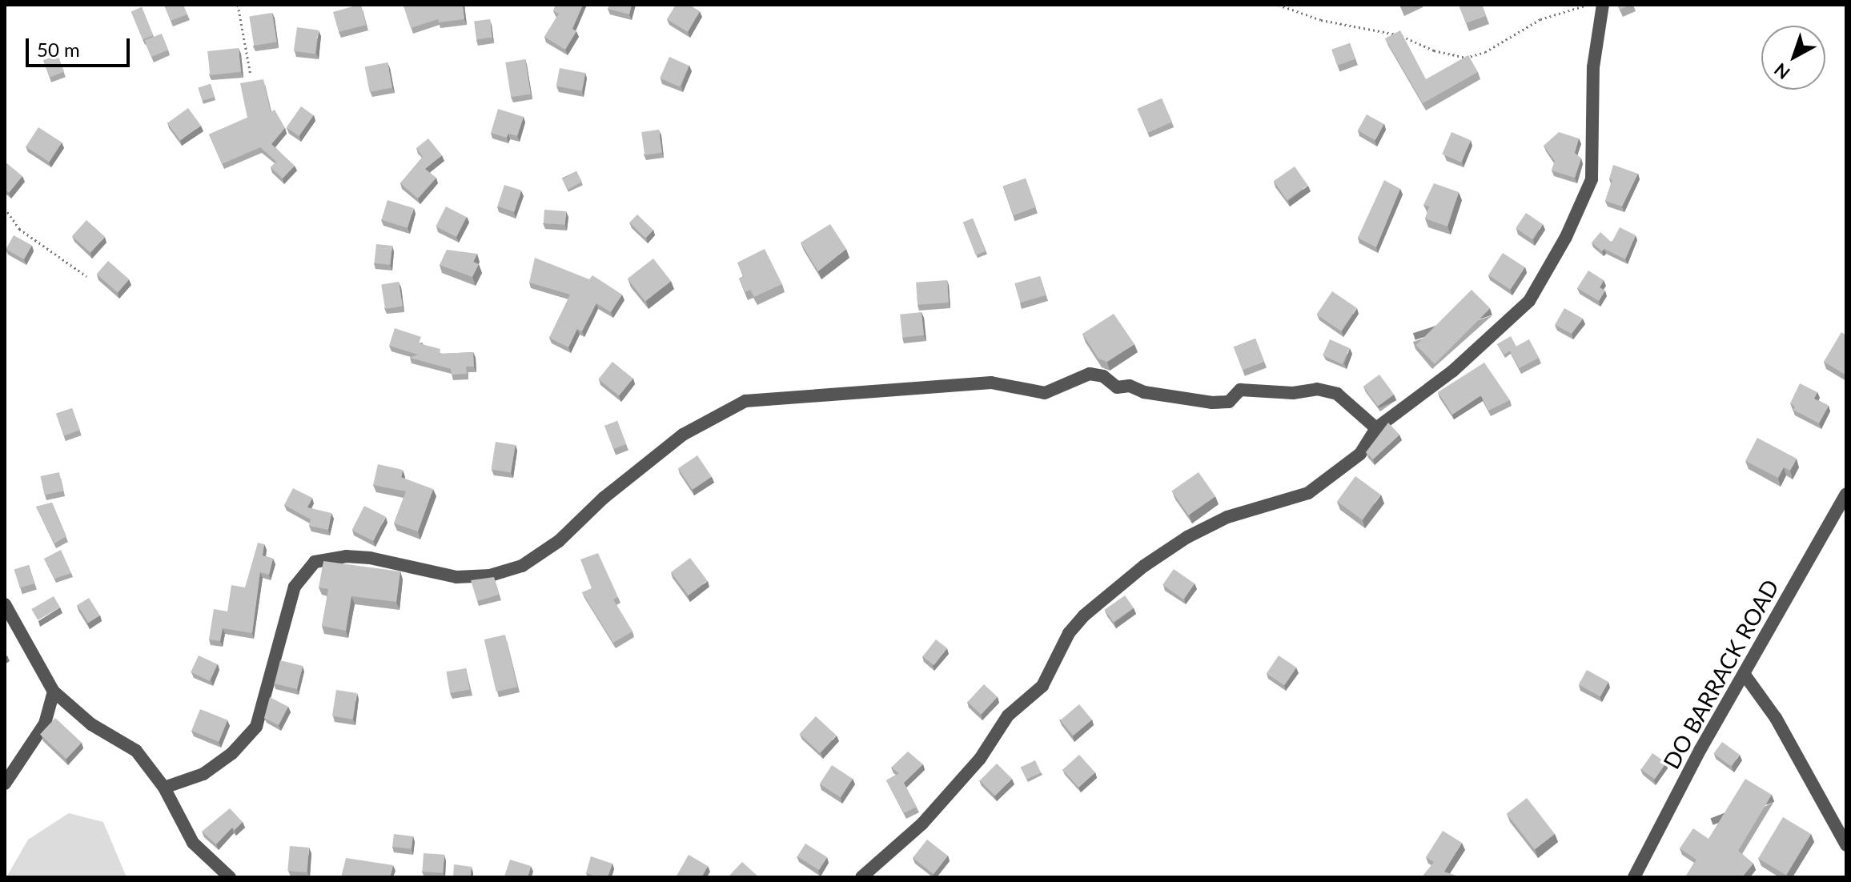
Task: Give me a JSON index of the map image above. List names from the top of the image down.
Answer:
{
  "streets": {
    "street": ["DO BARRACK ROAD"]
  },
  "scale_bar": "50 m",
  "north": "bottom left"
}
